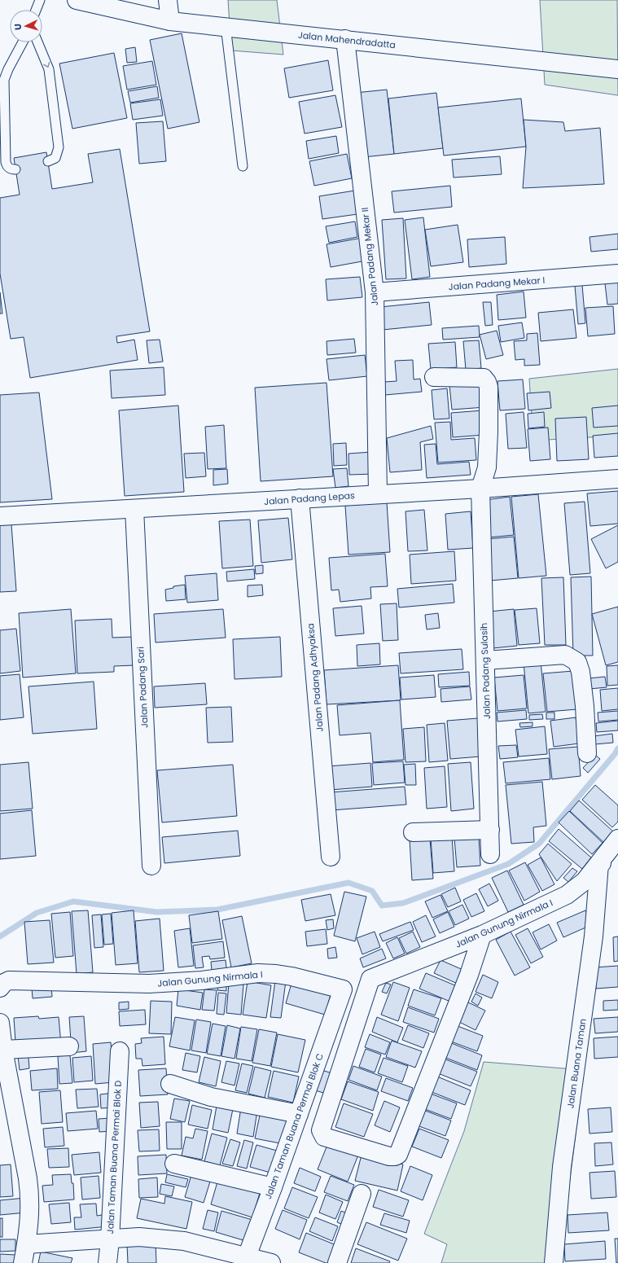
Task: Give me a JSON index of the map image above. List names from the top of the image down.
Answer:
{
  "streets": {
    "main road": [
      "Jalan Mahendradatta",
      "Jalan Padang Mekar II",
      "Jalan Padang Mekar I",
      "Jalan Padang Lepas",
      "Jalan Padang Sulasih",
      "Jalan Padang Adhyaksa",
      "Jalan Padang Sari",
      "Jalan Gunung Nirmala I",
      "Jalan Buana Taman",
      "Jalan Taman Buana Permai Blok C",
      "Jalan Taman Buana Permai Blok D"
    ]
  },
  "crossings": [
    ["Jalan Mahendradatta", "Jalan Padang Mekar II"],
    ["Jalan Padang Mekar II", "Jalan Padang Mekar I"],
    ["Jalan Padang Mekar II", "Jalan Padang Lepas"],
    ["Jalan Padang Lepas", "Jalan Padang Sulasih"],
    ["Jalan Padang Lepas", "Jalan Padang Adhyaksa"],
    ["Jalan Padang Lepas", "Jalan Padang Sari"],
    ["Jalan Gunung Nirmala I", "Jalan Buana Taman"],
    ["Jalan Gunung Nirmala I", "Jalan Taman Buana Permai Blok C"]
  ],
  "north": "left"
}
